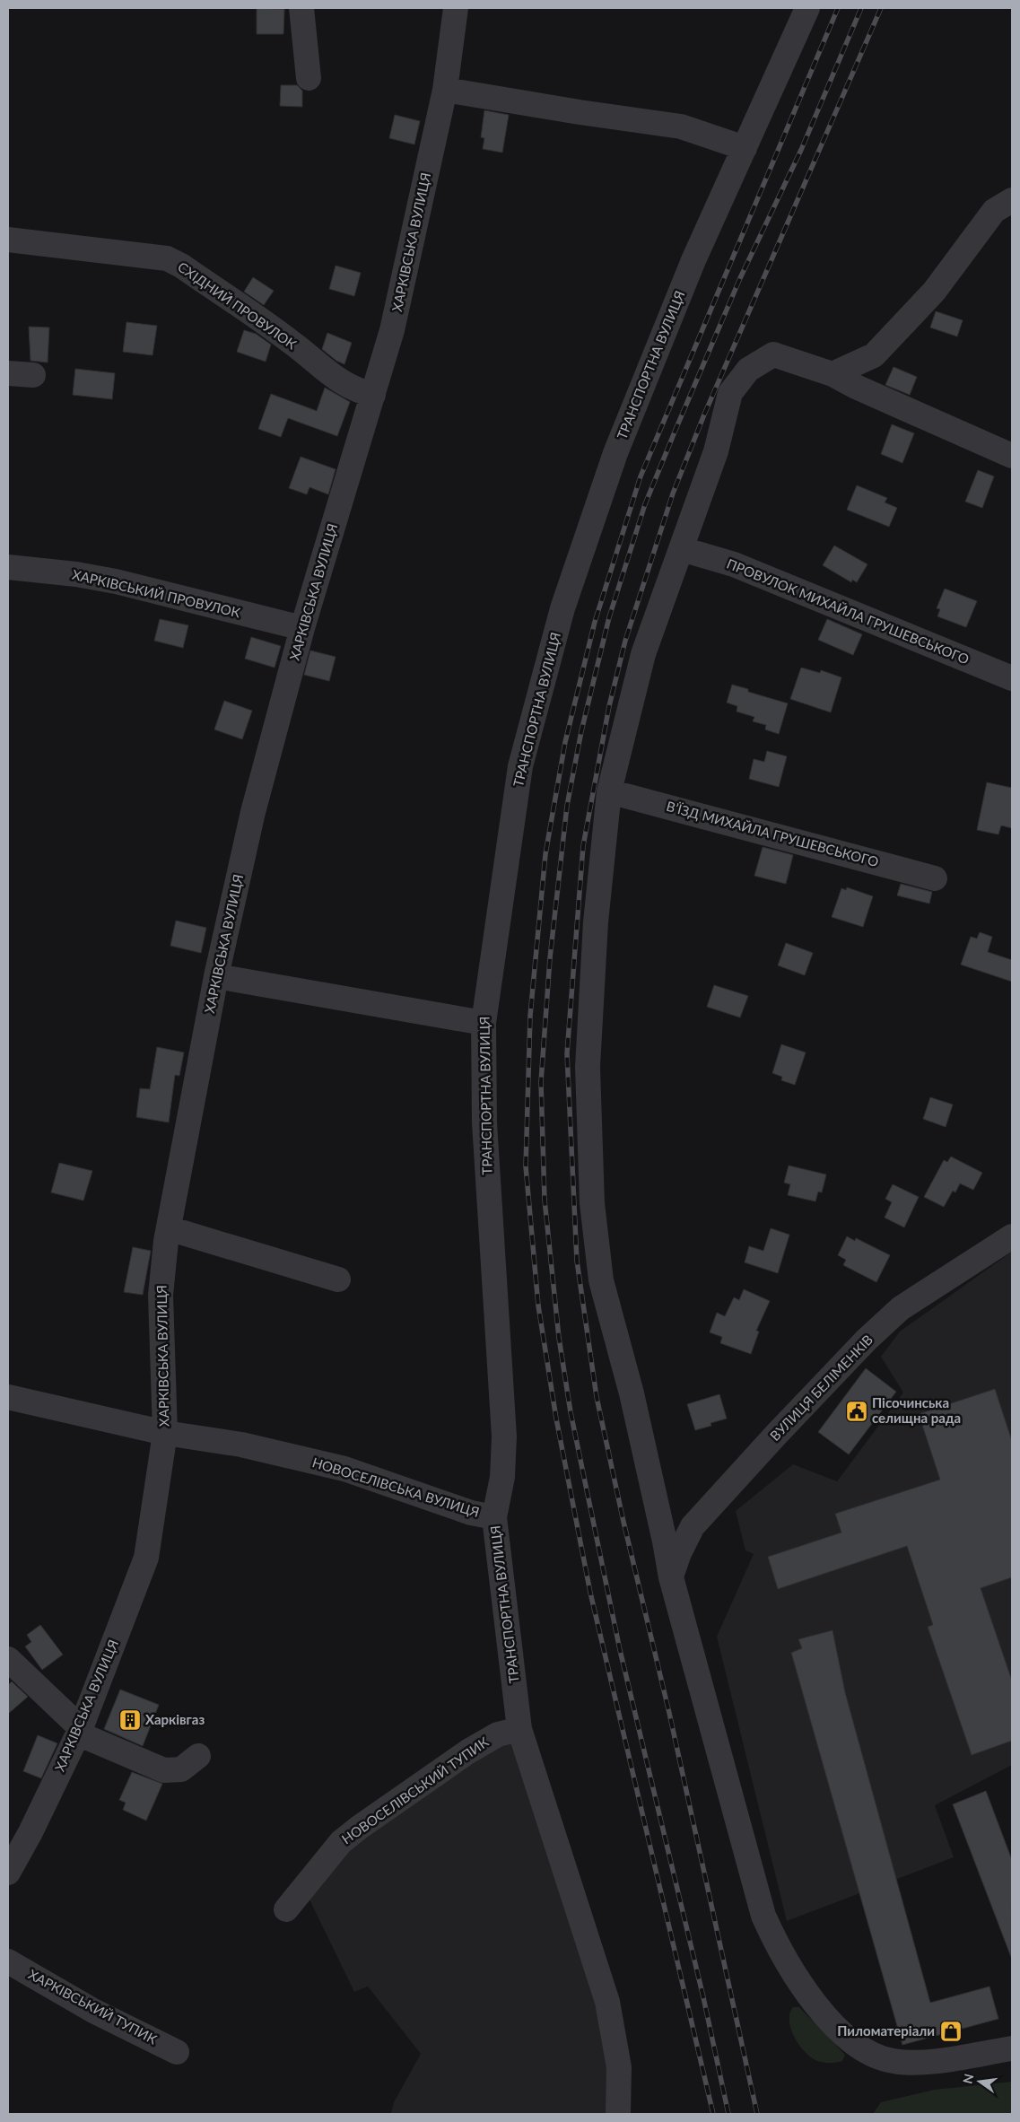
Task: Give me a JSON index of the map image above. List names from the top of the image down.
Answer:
{
  "streets": {
    "street": [
      "ХАРКІВСЬКА ВУЛИЦЯ",
      "СХІДНИЙ ПРОВУЛОК",
      "ТРАНСПОРТНА ВУЛИЦЯ",
      "ХАРКІВСЬКИЙ ПРОВУЛОК",
      "ПРОВУЛОК МИХАЙЛА ГРУШЕВСЬКОГО",
      "В’ЇЗД МИХАЙЛА ГРУШЕВСЬКОГО",
      "ВУЛИЦЯ БЕЛІМЕНКІВ",
      "НОВОСЕЛІВСЬКА ВУЛИЦЯ",
      "НОВОСЕЛІВСЬКИЙ ТУПИК",
      "ХАРКІВСЬКИЙ ТУПИК"
    ]
  },
  "crossings": [
    ["ХАРКІВСЬКА ВУЛИЦЯ", "СХІДНИЙ ПРОВУЛОК"],
    ["ХАРКІВСЬКА ВУЛИЦЯ", "ХАРКІВСЬКИЙ ПРОВУЛОК"],
    ["ХАРКІВСЬКА ВУЛИЦЯ", "НОВОСЕЛІВСЬКА ВУЛИЦЯ"],
    ["ТРАНСПОРТНА ВУЛИЦЯ", "НОВОСЕЛІВСЬКА ВУЛИЦЯ"],
    ["ТРАНСПОРТНА ВУЛИЦЯ", "НОВОСЕЛІВСЬКИЙ ТУПИК"]
  ],
  "places": {
    "public building": ["Пісочинська селищна рада"],
    "building": ["Харківгаз"],
    "shop": ["Пиломатеріали"]
  },
  "north": "left"
}
